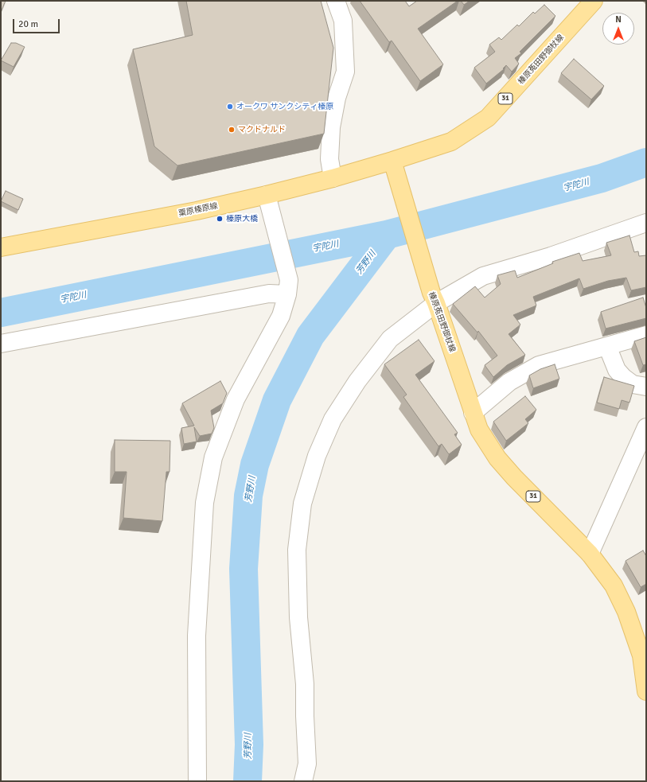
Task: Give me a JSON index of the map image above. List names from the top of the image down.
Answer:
{
  "streets": {
    "main road": ["榛原菟田野御杖線", "31", "粟原榛原線"]
  },
  "crossings": [
    ["榛原菟田野御杖線", "粟原榛原線"]
  ],
  "water": ["宇陀川", "芳野川"],
  "places": ["オークワ サンクシティ榛原", "マクドナルド", "榛原大橋"],
  "scale_bar": "20 m",
  "north": "top"
}
